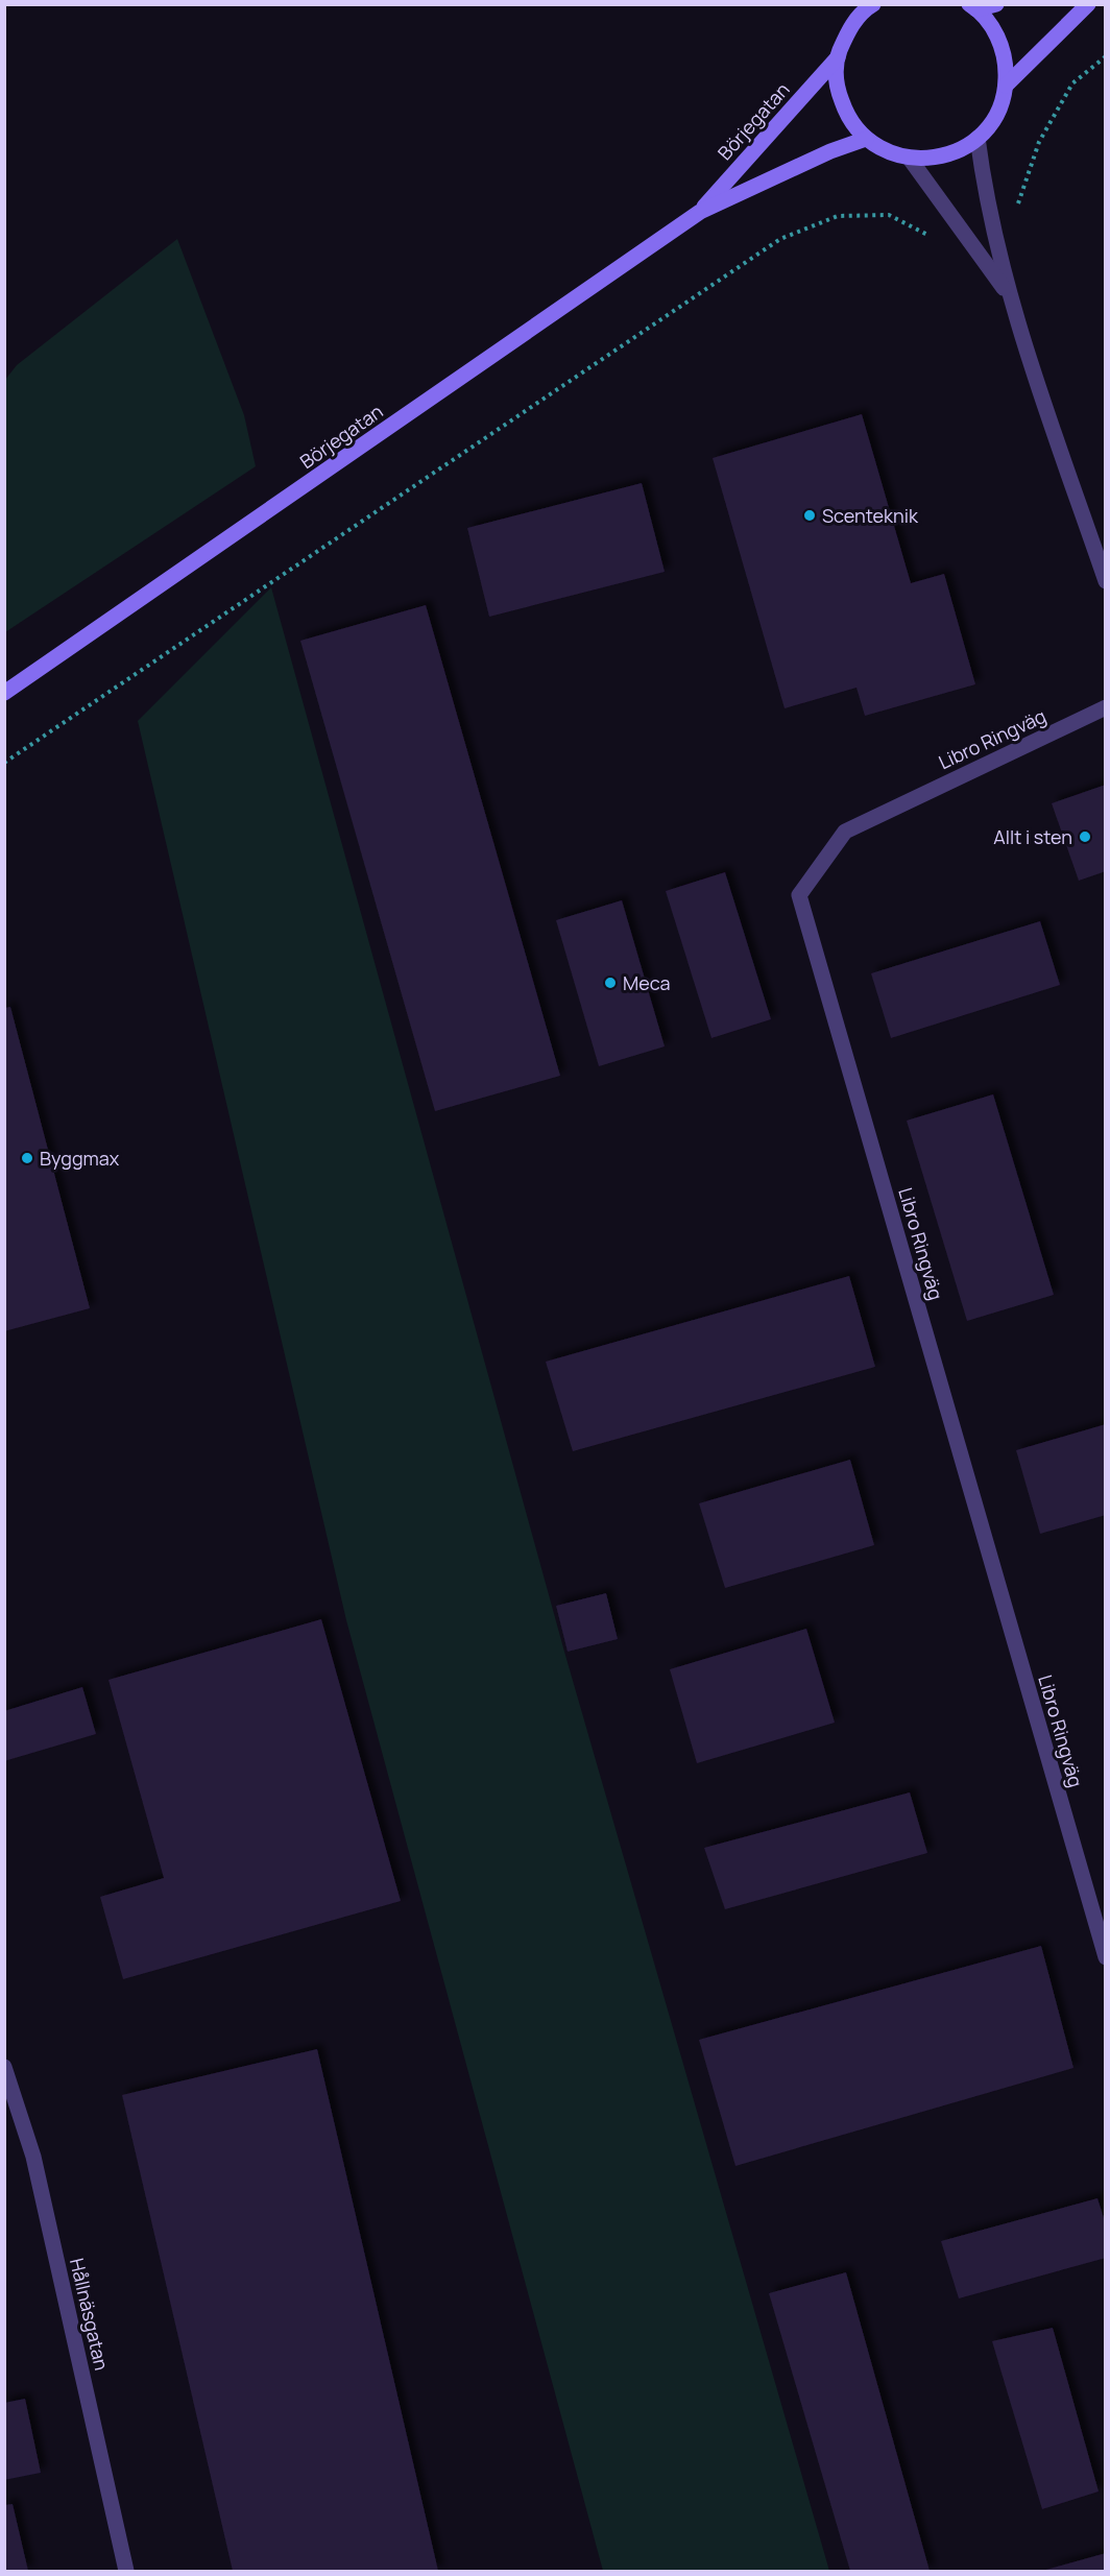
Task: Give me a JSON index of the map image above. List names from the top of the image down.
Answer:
{
  "streets": {
    "main road": ["Börjegatan"],
    "street": ["Libro Ringväg", "Hållnäsgatan"]
  },
  "places": [
    "Scenteknik",
    "Allt i sten",
    "Meca",
    "Byggmax"
  ]
}
